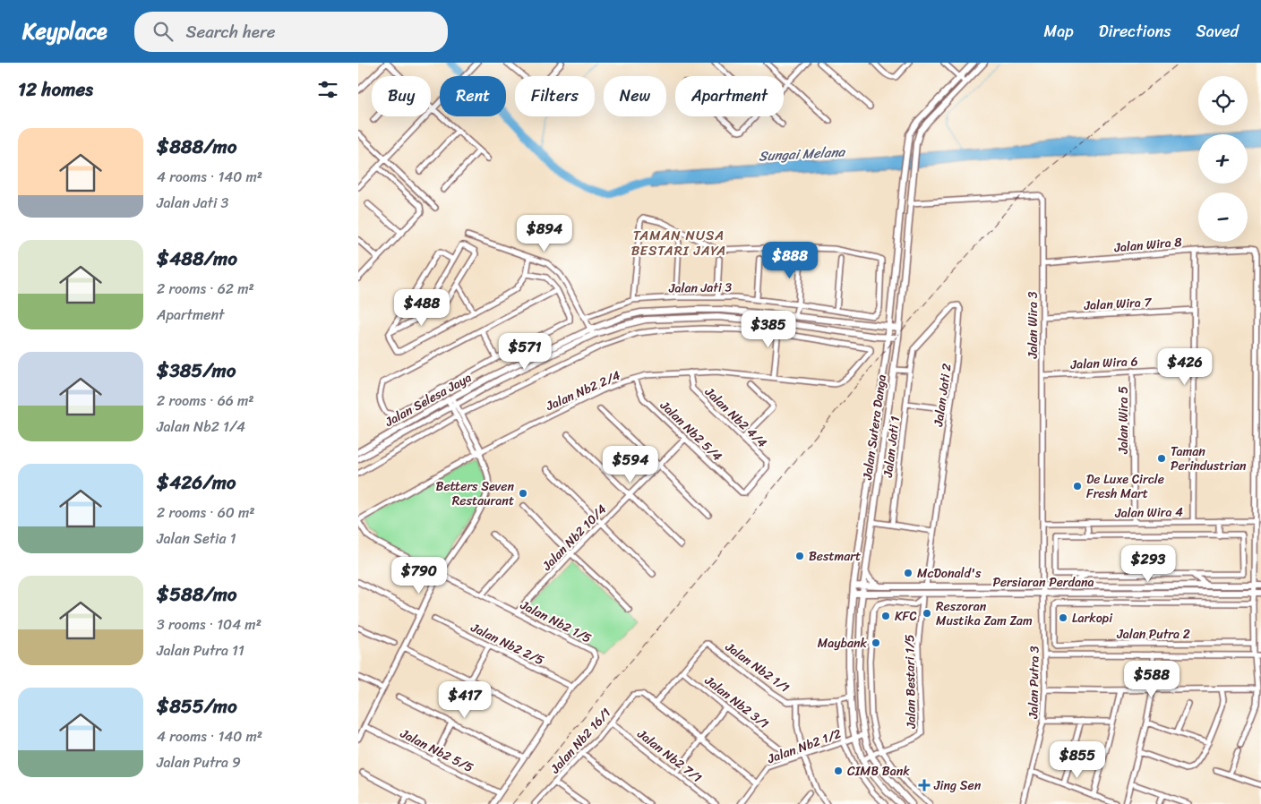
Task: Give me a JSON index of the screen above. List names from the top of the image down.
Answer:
{
  "streets": {
    "main road": ["Jalan Selesa Jaya", "Jalan Sutera Danga", "Persiaran Perdana"],
    "street": [
      "Jalan Wira 8",
      "Jalan Jati 3",
      "Jalan Wira 7",
      "Jalan Wira 3",
      "Jalan Wira 6",
      "Jalan Nb2 2/4",
      "Jalan Jati 2",
      "Jalan Nb2 4/4",
      "Jalan Wira 5",
      "Jalan Nb2 5/4",
      "Jalan Jati 1",
      "Jalan Wira 4",
      "Jalan Nb2 10/4",
      "Jalan Nb2 1/5",
      "Jalan Putra 2",
      "Jalan Nb2 2/5",
      "Jalan Nb2 1/1",
      "Jalan Bestari 1/5",
      "Jalan Putra 3",
      "Jalan Nb2 3/1",
      "Jalan Nb2 16/1",
      "Jalan Nb2 1/2",
      "Jalan Nb2 5/5",
      "Jalan Nb2 7/1"
    ]
  },
  "crossings": [
    ["Jalan Wira 8", "Jalan Wira 3"],
    ["Jalan Wira 7", "Jalan Wira 3"],
    ["Jalan Wira 3", "Jalan Wira 6"],
    ["Jalan Wira 3", "Jalan Sutera Danga"],
    ["Jalan Wira 3", "Jalan Wira 4"],
    ["Jalan Wira 3", "Persiaran Perdana"],
    ["Jalan Wira 3", "Jalan Putra 3"],
    ["Jalan Wira 6", "Jalan Wira 5"],
    ["Jalan Nb2 2/4", "Jalan Nb2 4/4"],
    ["Jalan Nb2 2/4", "Jalan Nb2 5/4"],
    ["Jalan Nb2 2/4", "Jalan Nb2 1/5"],
    ["Jalan Jati 2", "Jalan Jati 1"],
    ["Jalan Jati 2", "Persiaran Perdana"],
    ["Jalan Selesa Jaya", "Jalan Sutera Danga"],
    ["Jalan Nb2 4/4", "Jalan Nb2 5/4"],
    ["Jalan Wira 5", "Jalan Wira 4"],
    ["Jalan Sutera Danga", "Persiaran Perdana"],
    ["Jalan Sutera Danga", "Jalan Nb2 1/1"],
    ["Jalan Sutera Danga", "Jalan Bestari 1/5"],
    ["Jalan Sutera Danga", "Jalan Nb2 1/2"],
    ["Jalan Nb2 5/4", "Jalan Nb2 10/4"],
    ["Jalan Nb2 10/4", "Jalan Nb2 1/5"],
    ["Persiaran Perdana", "Jalan Bestari 1/5"],
    ["Persiaran Perdana", "Jalan Putra 3"],
    ["Jalan Nb2 1/5", "Jalan Nb2 2/5"],
    ["Jalan Nb2 1/5", "Jalan Nb2 5/5"],
    ["Jalan Nb2 1/1", "Jalan Nb2 3/1"],
    ["Jalan Nb2 16/1", "Jalan Nb2 7/1"]
  ],
  "districts": ["TAMAN NUSA BESTARI JAYA"],
  "water": ["Sungai Melana"],
  "places": {
    "other": [
      "Taman Perindustrian",
      "De Luxe Circle Fresh Mart",
      "Betters Seven Restaurant",
      "Bestmart",
      "McDonald's",
      "Reszoran Mustika Zam Zam",
      "KFC",
      "Larkopi",
      "Maybank",
      "CIMB Bank"
    ],
    "health": ["Jing Sen"]
  },
  "page": {
    "header": "Keyplace",
    "search": "Search here",
    "nav": ["Map", "Directions", "Saved"],
    "heading": "12 homes",
    "map_buttons": ["+", "−"],
    "chip": [
      "Buy",
      "Rent",
      "Filters",
      "New",
      "Apartment"
    ],
    "list": [
      {
        "name": "$888/mo",
        "note": "4 rooms · 140 m² · Jalan Jati 3"
      },
      {
        "name": "$488/mo",
        "note": "2 rooms · 62 m² · Apartment"
      },
      {
        "name": "$385/mo",
        "note": "2 rooms · 66 m² · Jalan Nb2 1/4"
      },
      {
        "name": "$426/mo",
        "note": "2 rooms · 60 m² · Jalan Setia 1"
      },
      {
        "name": "$588/mo",
        "note": "3 rooms · 104 m² · Jalan Putra 11"
      },
      {
        "name": "$855/mo",
        "note": "4 rooms · 140 m² · Jalan Putra 9"
      }
    ],
    "price": [
      "$894",
      "$888",
      "$488",
      "$385",
      "$571",
      "$426",
      "$594",
      "$293",
      "$790",
      "$588",
      "$417",
      "$855"
    ]
  }
}
